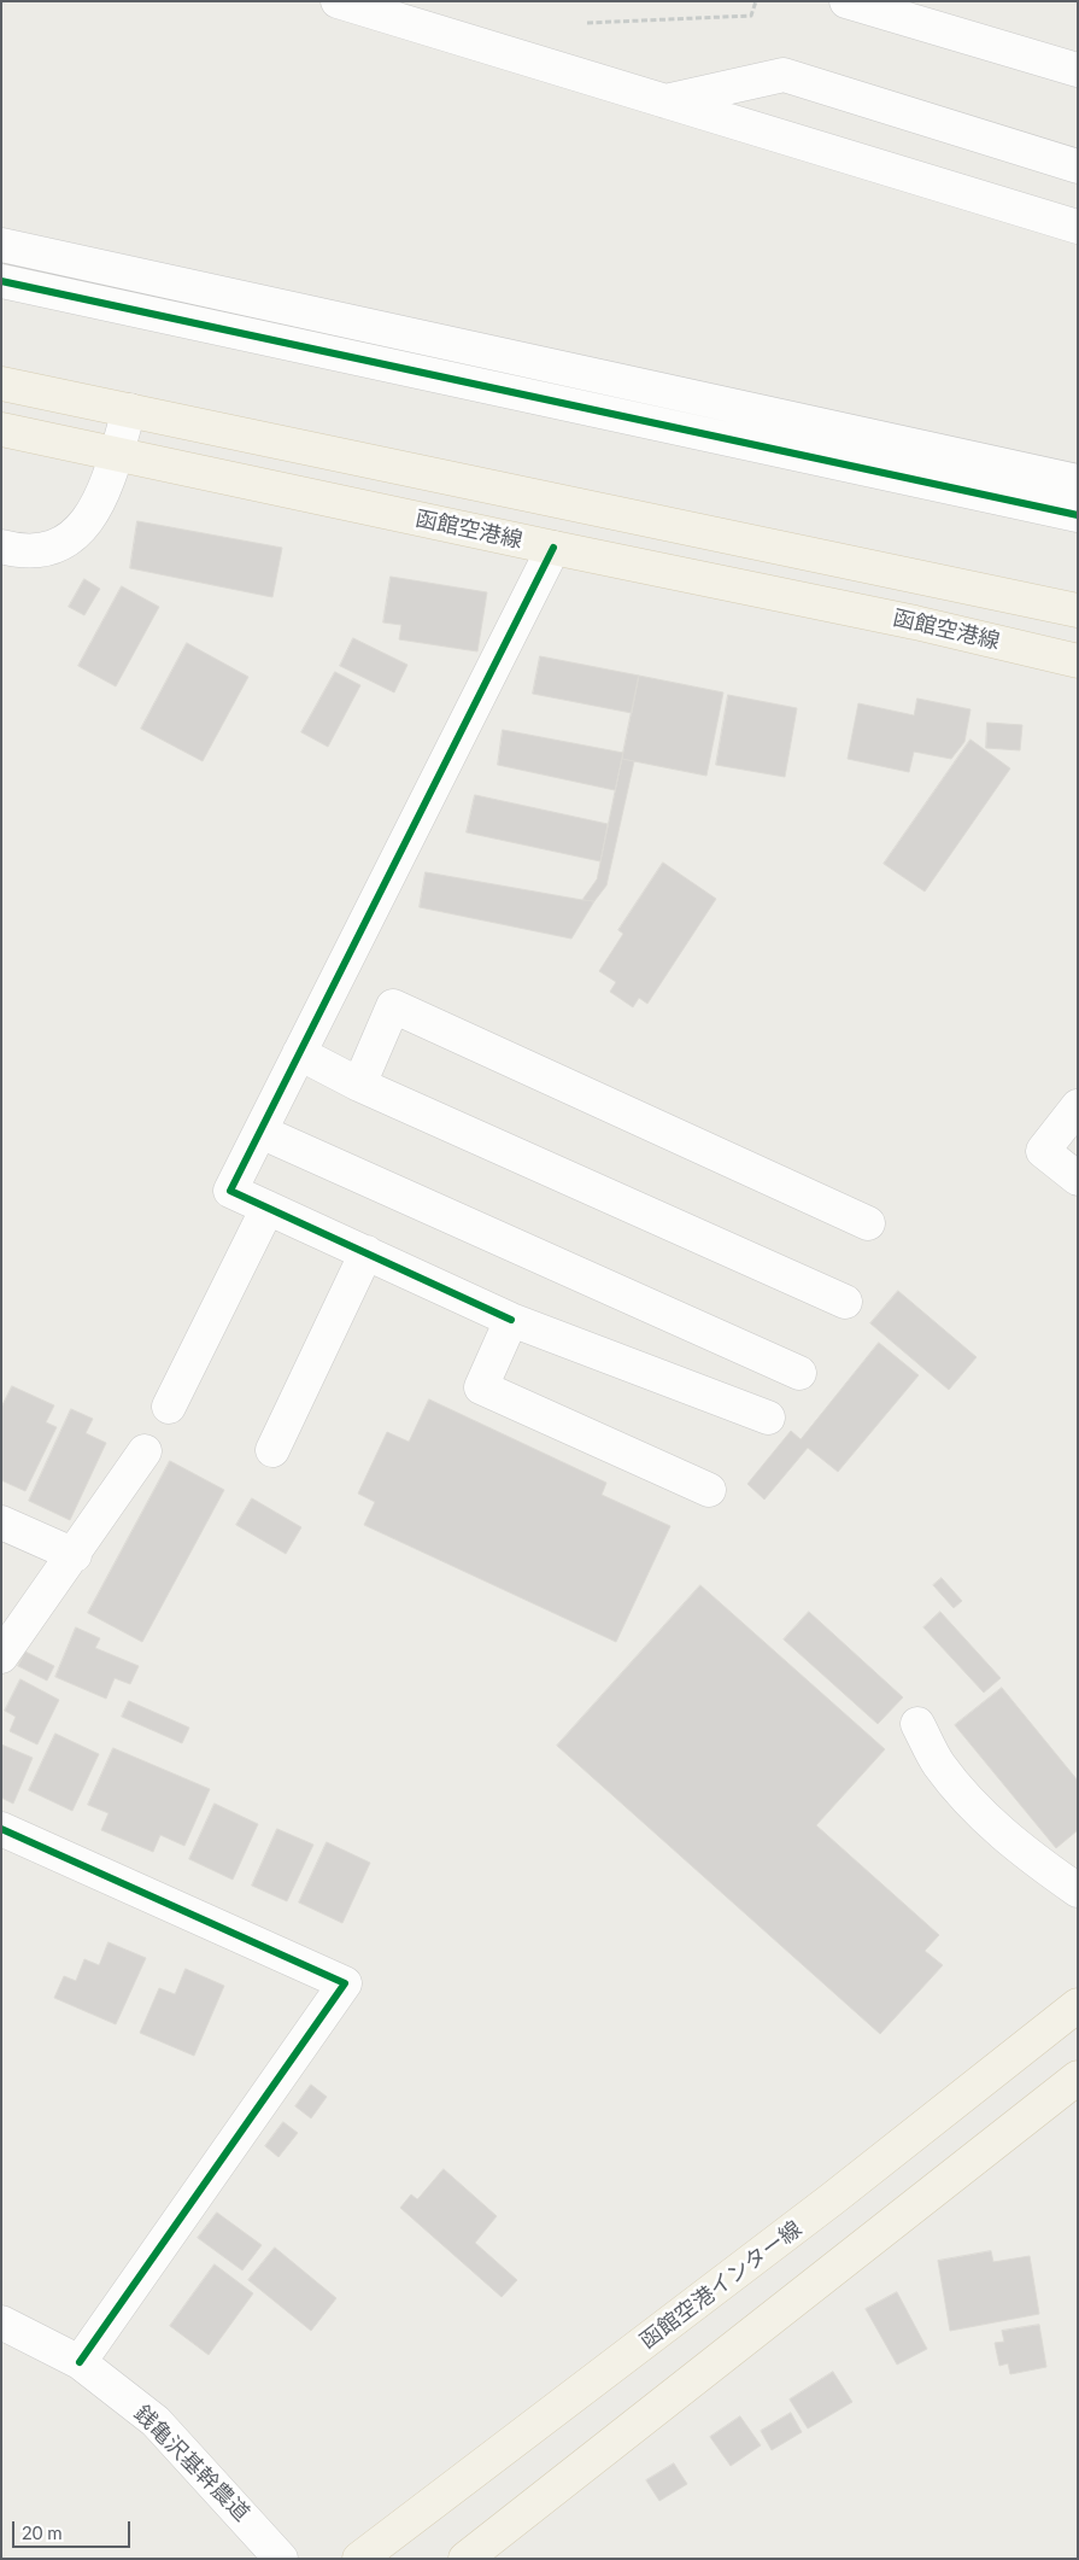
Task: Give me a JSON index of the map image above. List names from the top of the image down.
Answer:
{
  "streets": {
    "main road": ["函館空港線", "函館空港インター線"],
    "street": ["銭亀沢基幹農道"]
  },
  "scale_bar": "20 m"
}
